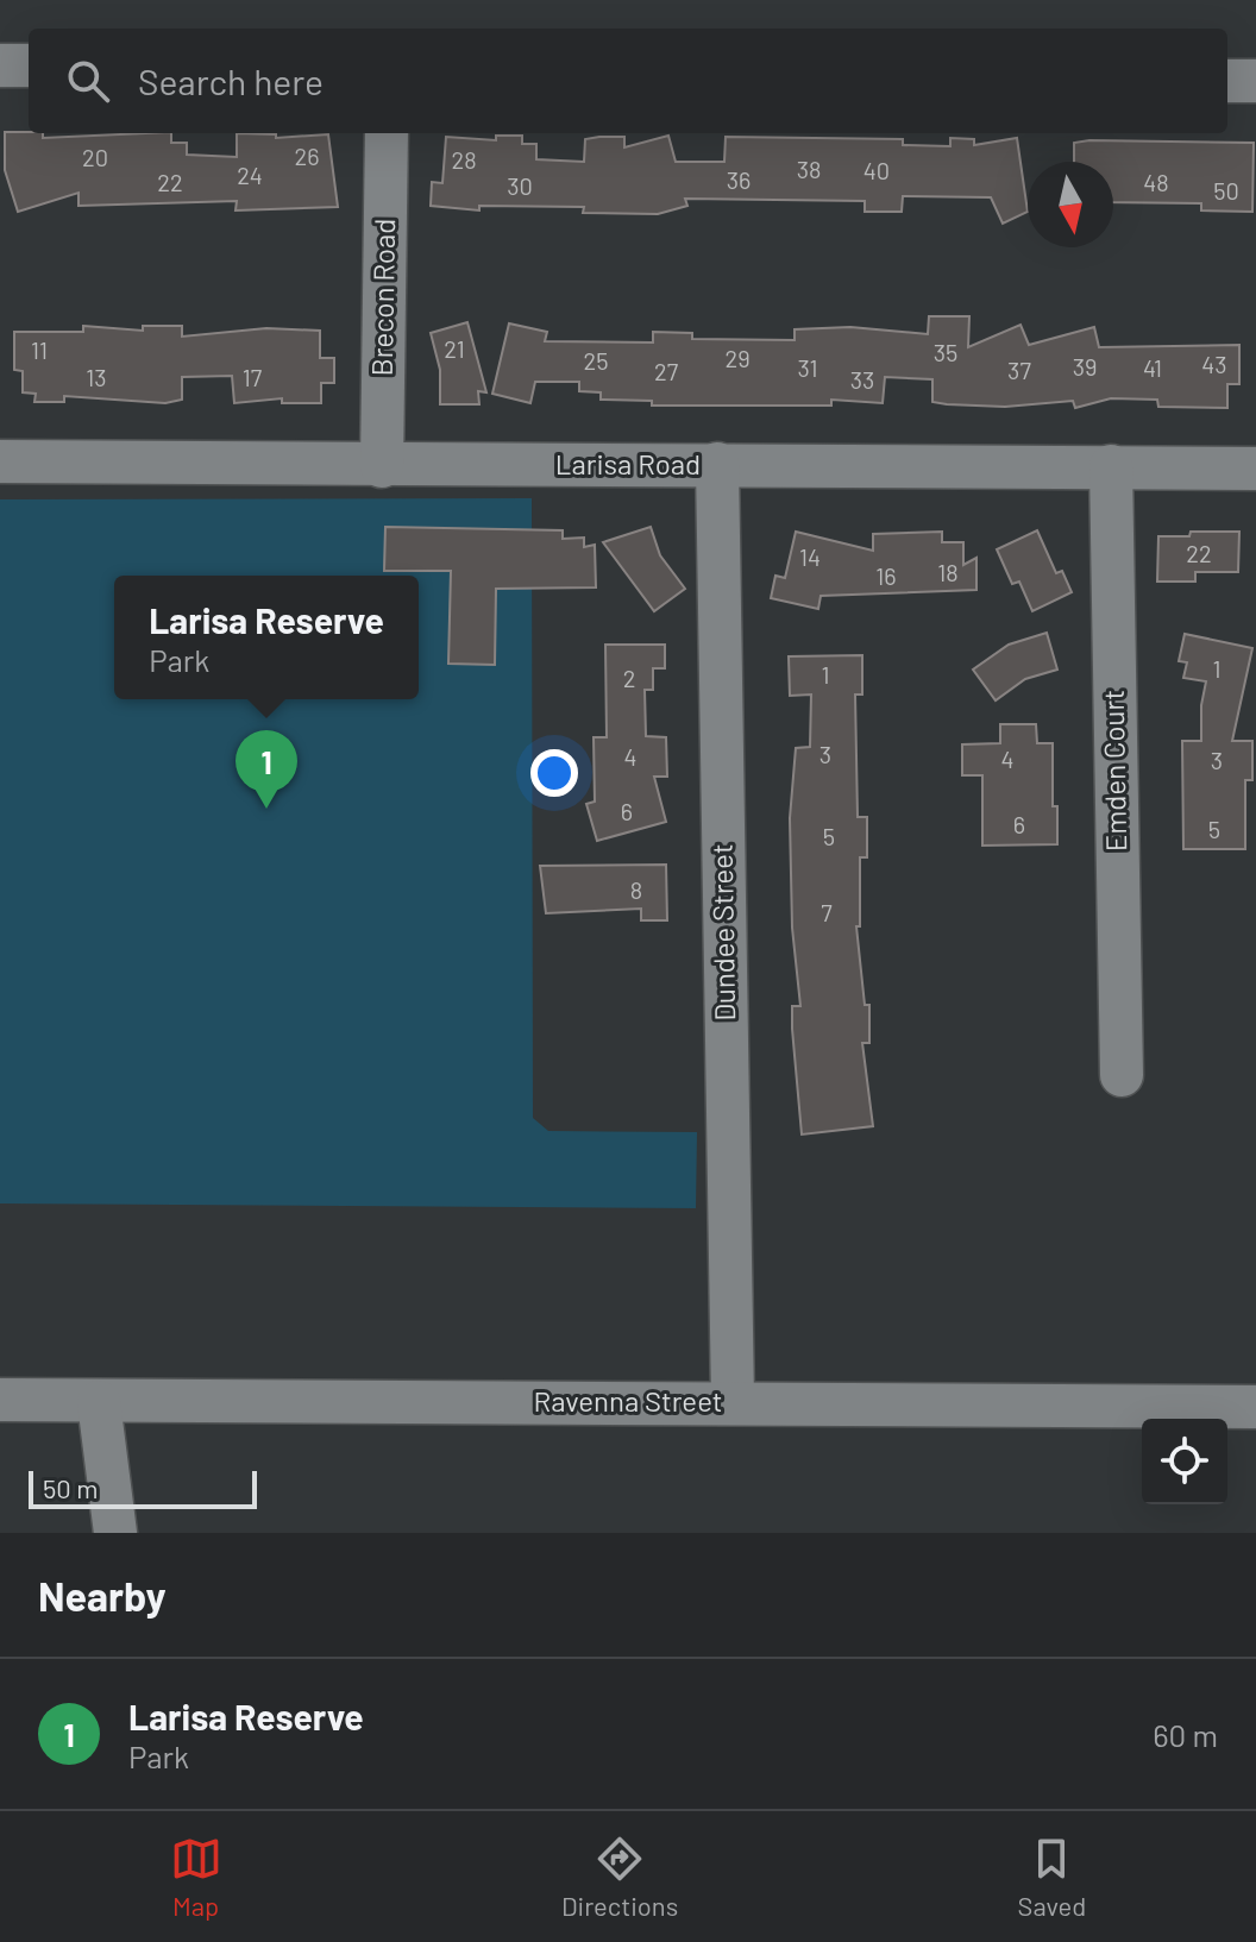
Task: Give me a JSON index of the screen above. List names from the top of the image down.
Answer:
{
  "streets": {
    "street": [
      "Brecon Road",
      "Larisa Road",
      "Emden Court",
      "Dundee Street",
      "Ravenna Street"
    ]
  },
  "crossings": [
    ["Brecon Road", "Larisa Road"],
    ["Larisa Road", "Emden Court"],
    ["Larisa Road", "Dundee Street"],
    ["Dundee Street", "Ravenna Street"]
  ],
  "house_numbers": [
    "26",
    "20",
    "28",
    "38",
    "40",
    "24",
    "36",
    "22",
    "48",
    "30",
    "50",
    "21",
    "11",
    "35",
    "29",
    "25",
    "43",
    "39",
    "31",
    "41",
    "37",
    "27",
    "13",
    "17",
    "33",
    "22",
    "14",
    "18",
    "16",
    "1",
    "1",
    "2",
    "3",
    "4",
    "4",
    "3",
    "6",
    "6",
    "5",
    "5",
    "8",
    "7"
  ],
  "scale_bar": "50 m",
  "north": "bottom",
  "page": {
    "search": "Search here",
    "popup": ["Larisa Reserve", "Park"],
    "pins": "1",
    "scale": "50 m",
    "heading": "Nearby",
    "list": [
      {
        "mark": "1",
        "name": "Larisa Reserve",
        "note": "Park",
        "value": "60 m"
      }
    ],
    "nav": ["Map", "Directions", "Saved"]
  }
}
